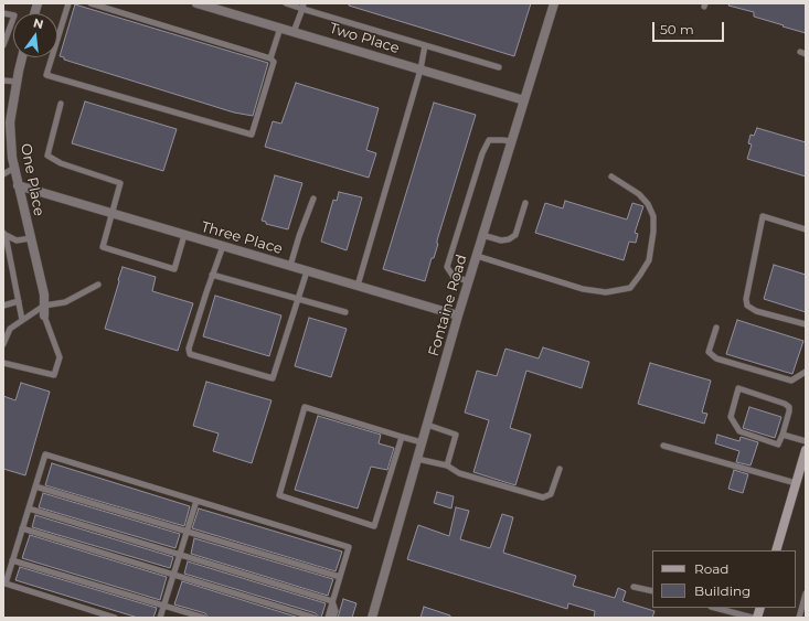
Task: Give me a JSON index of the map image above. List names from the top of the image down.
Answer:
{
  "streets": {
    "street": [
      "Two Place",
      "One Place",
      "Three Place",
      "Fontaine Road"
    ]
  },
  "crossings": [
    ["Two Place", "Fontaine Road"],
    ["One Place", "Three Place"],
    ["Three Place", "Fontaine Road"]
  ],
  "legend": ["Road", "Building"],
  "scale_bar": "50 m",
  "north": "top"
}
